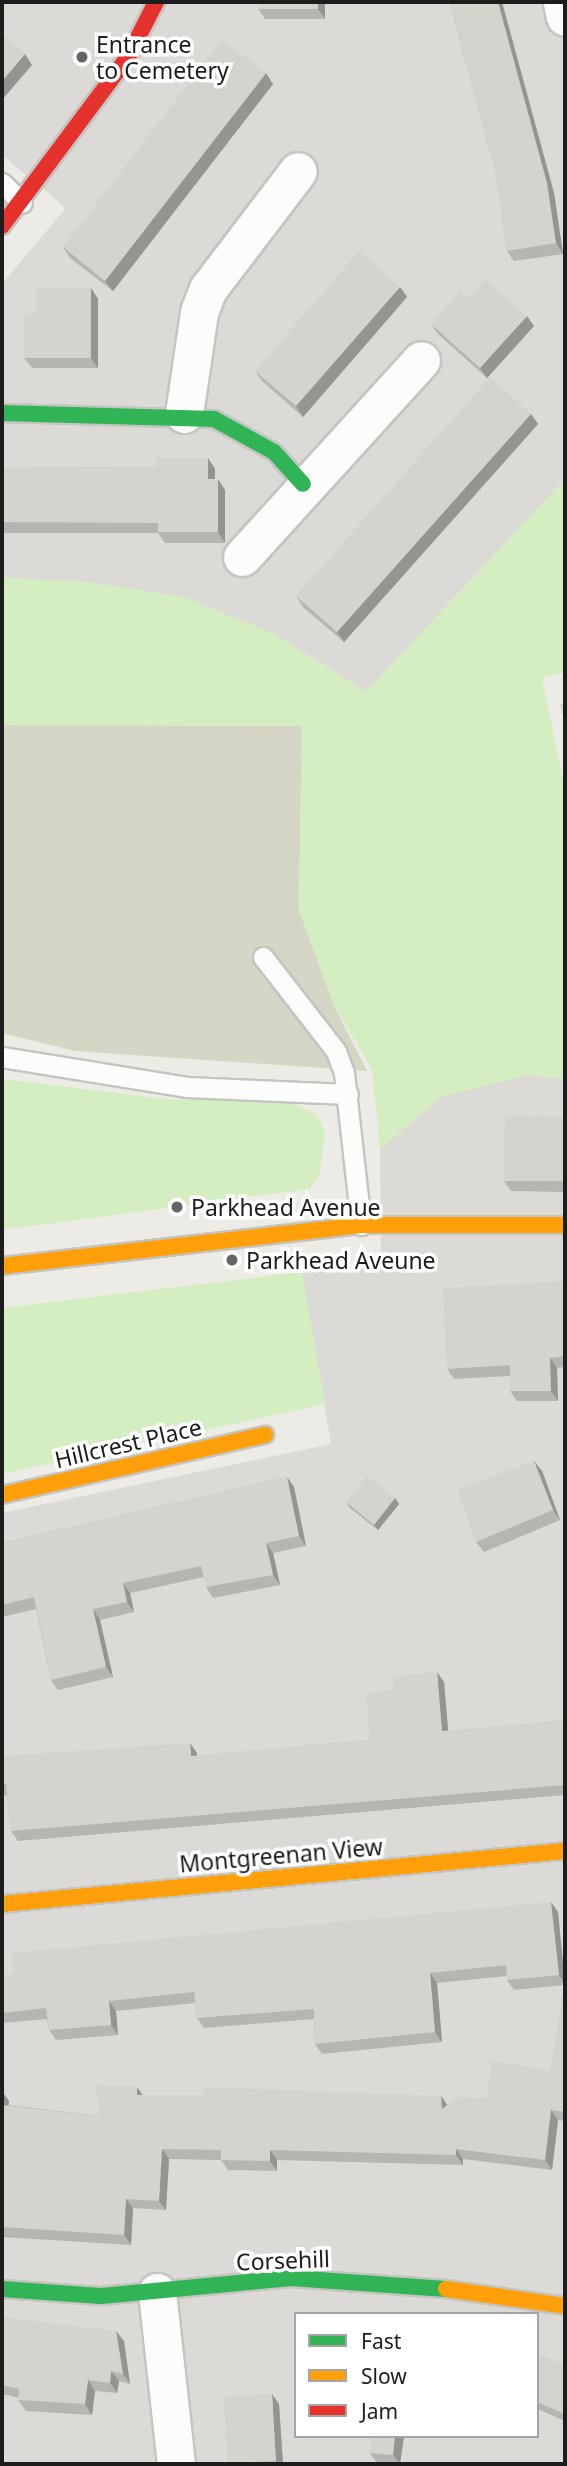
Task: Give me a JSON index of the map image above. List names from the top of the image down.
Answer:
{
  "streets": {
    "street": ["Hillcrest Place", "Montgreenan View", "Corsehill"]
  },
  "places": ["Entrance to Cemetery", "Parkhead Avenue", "Parkhead Aveune"],
  "legend": ["Fast", "Slow", "Jam"]
}
